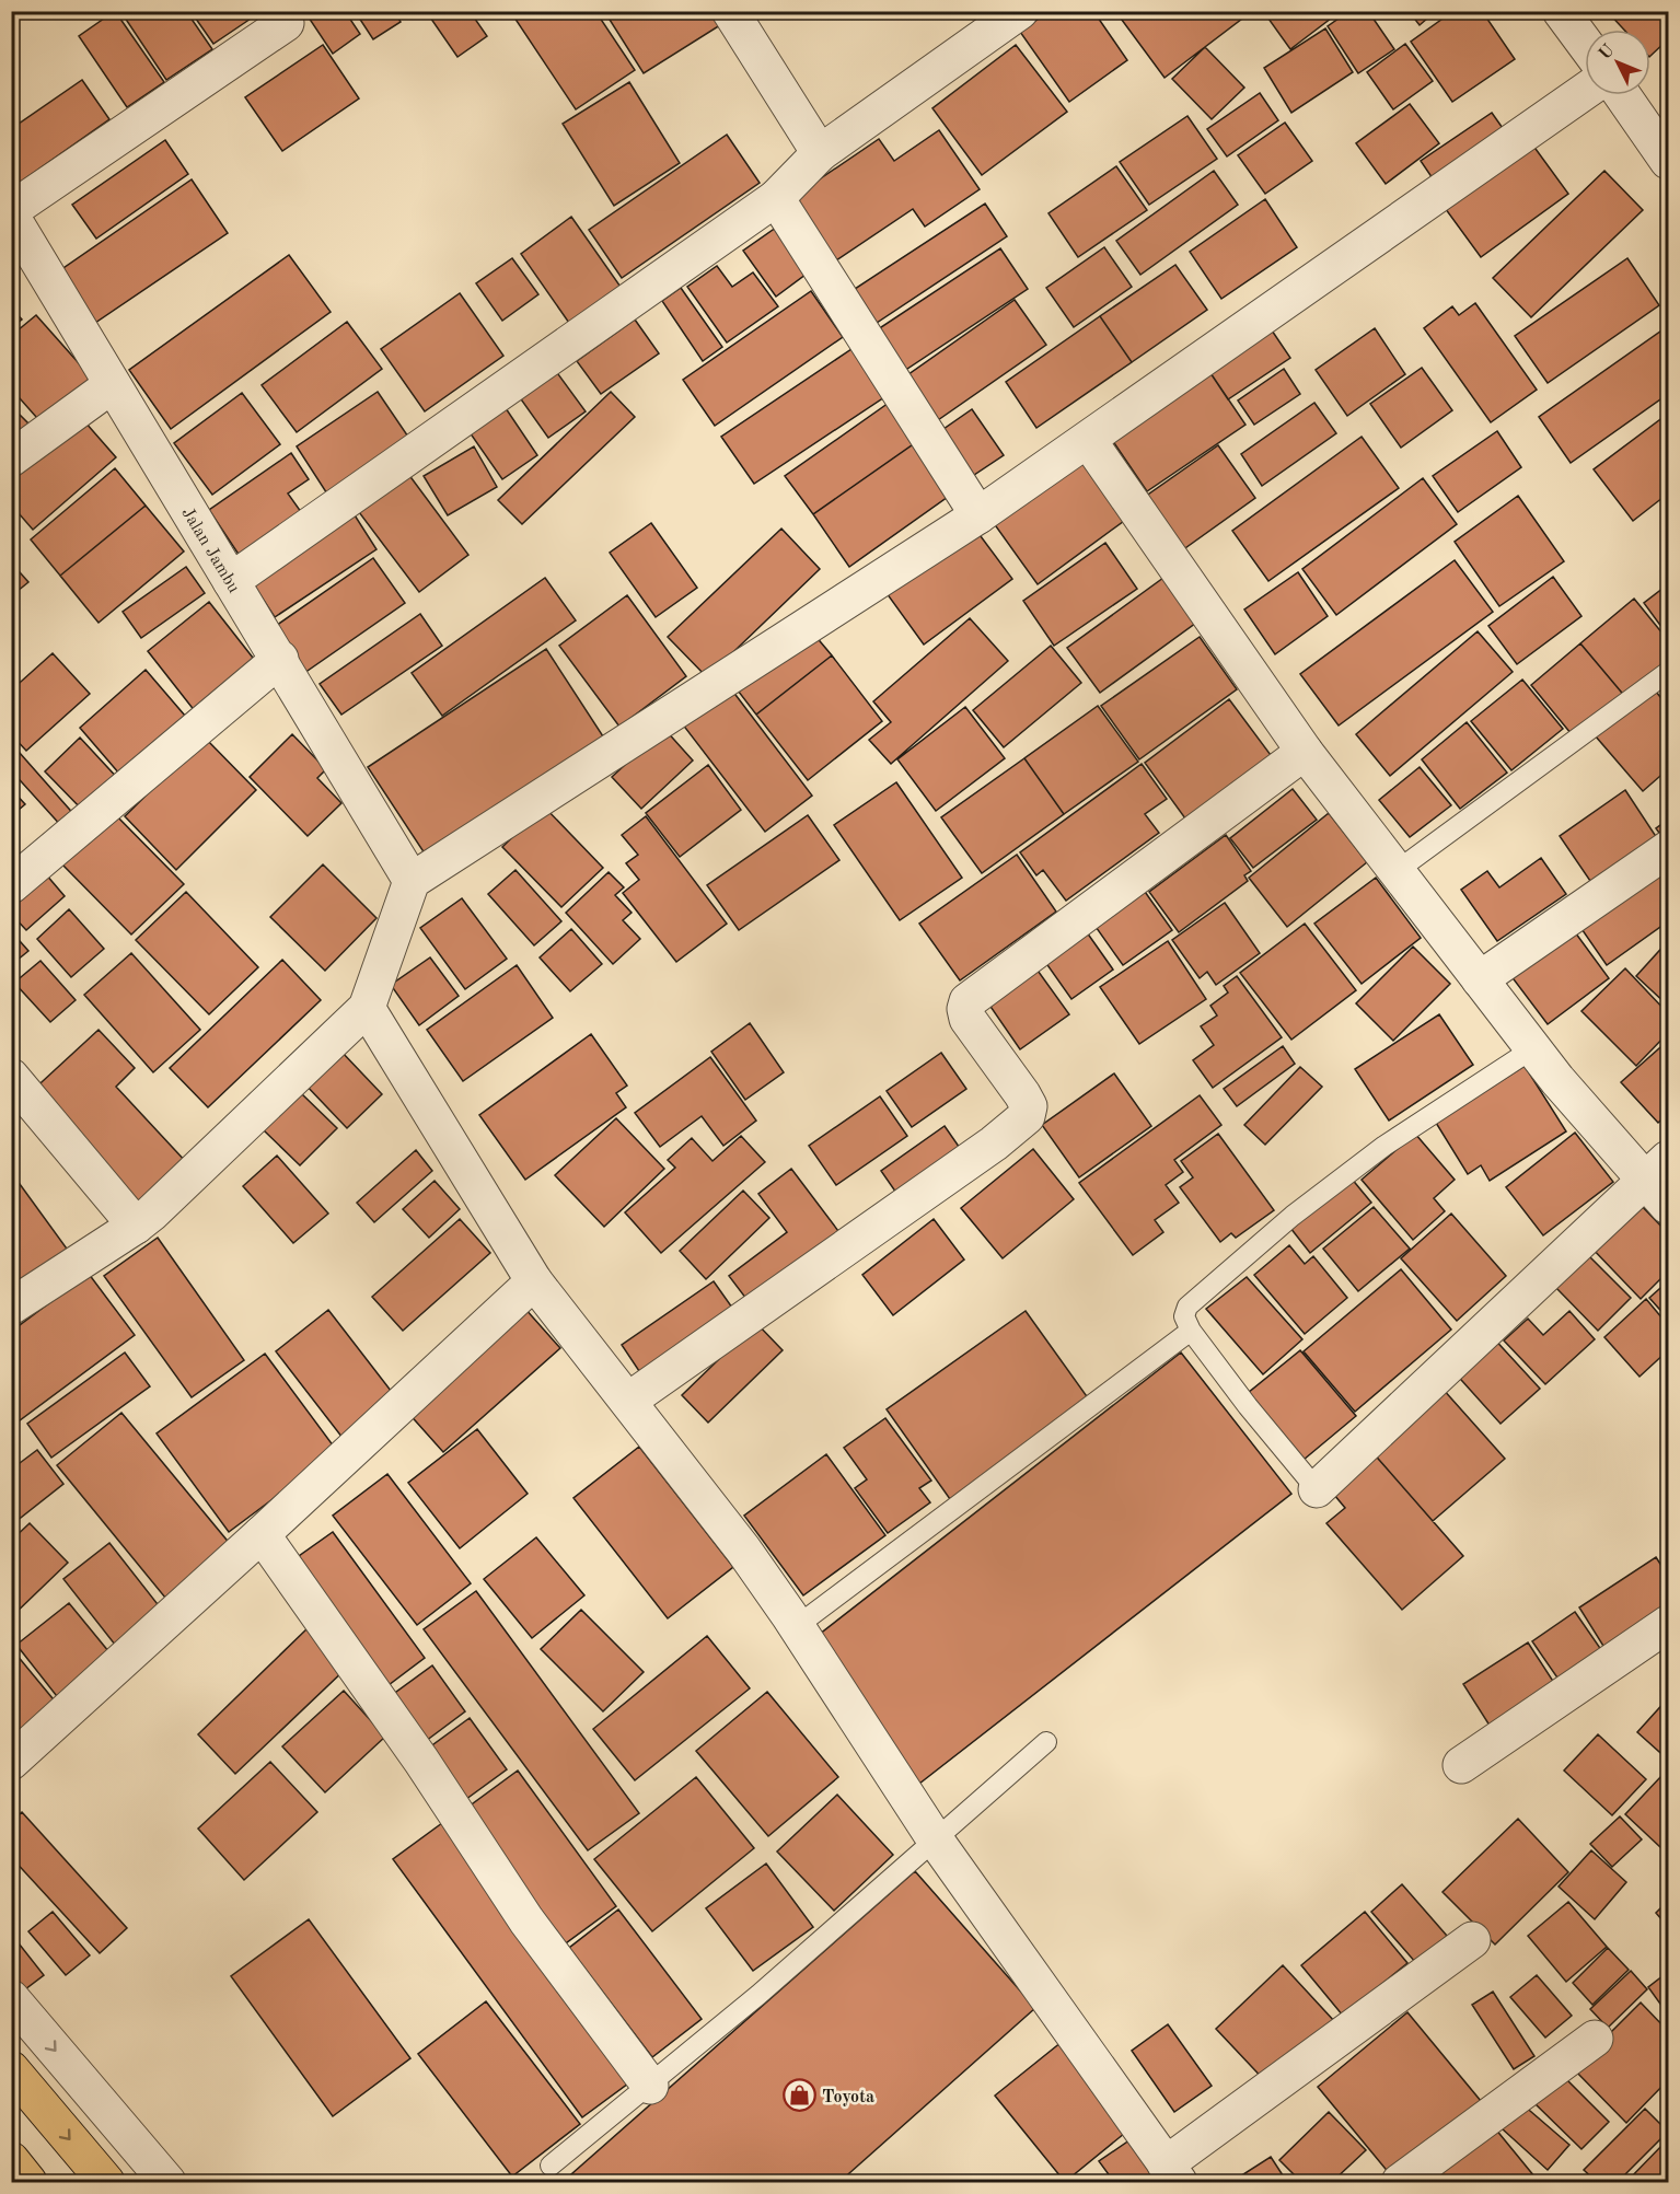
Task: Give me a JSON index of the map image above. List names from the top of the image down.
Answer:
{
  "streets": {
    "street": ["Jalan Jambu"]
  },
  "places": {
    "shop": ["Toyota"]
  },
  "north": "top left"
}
